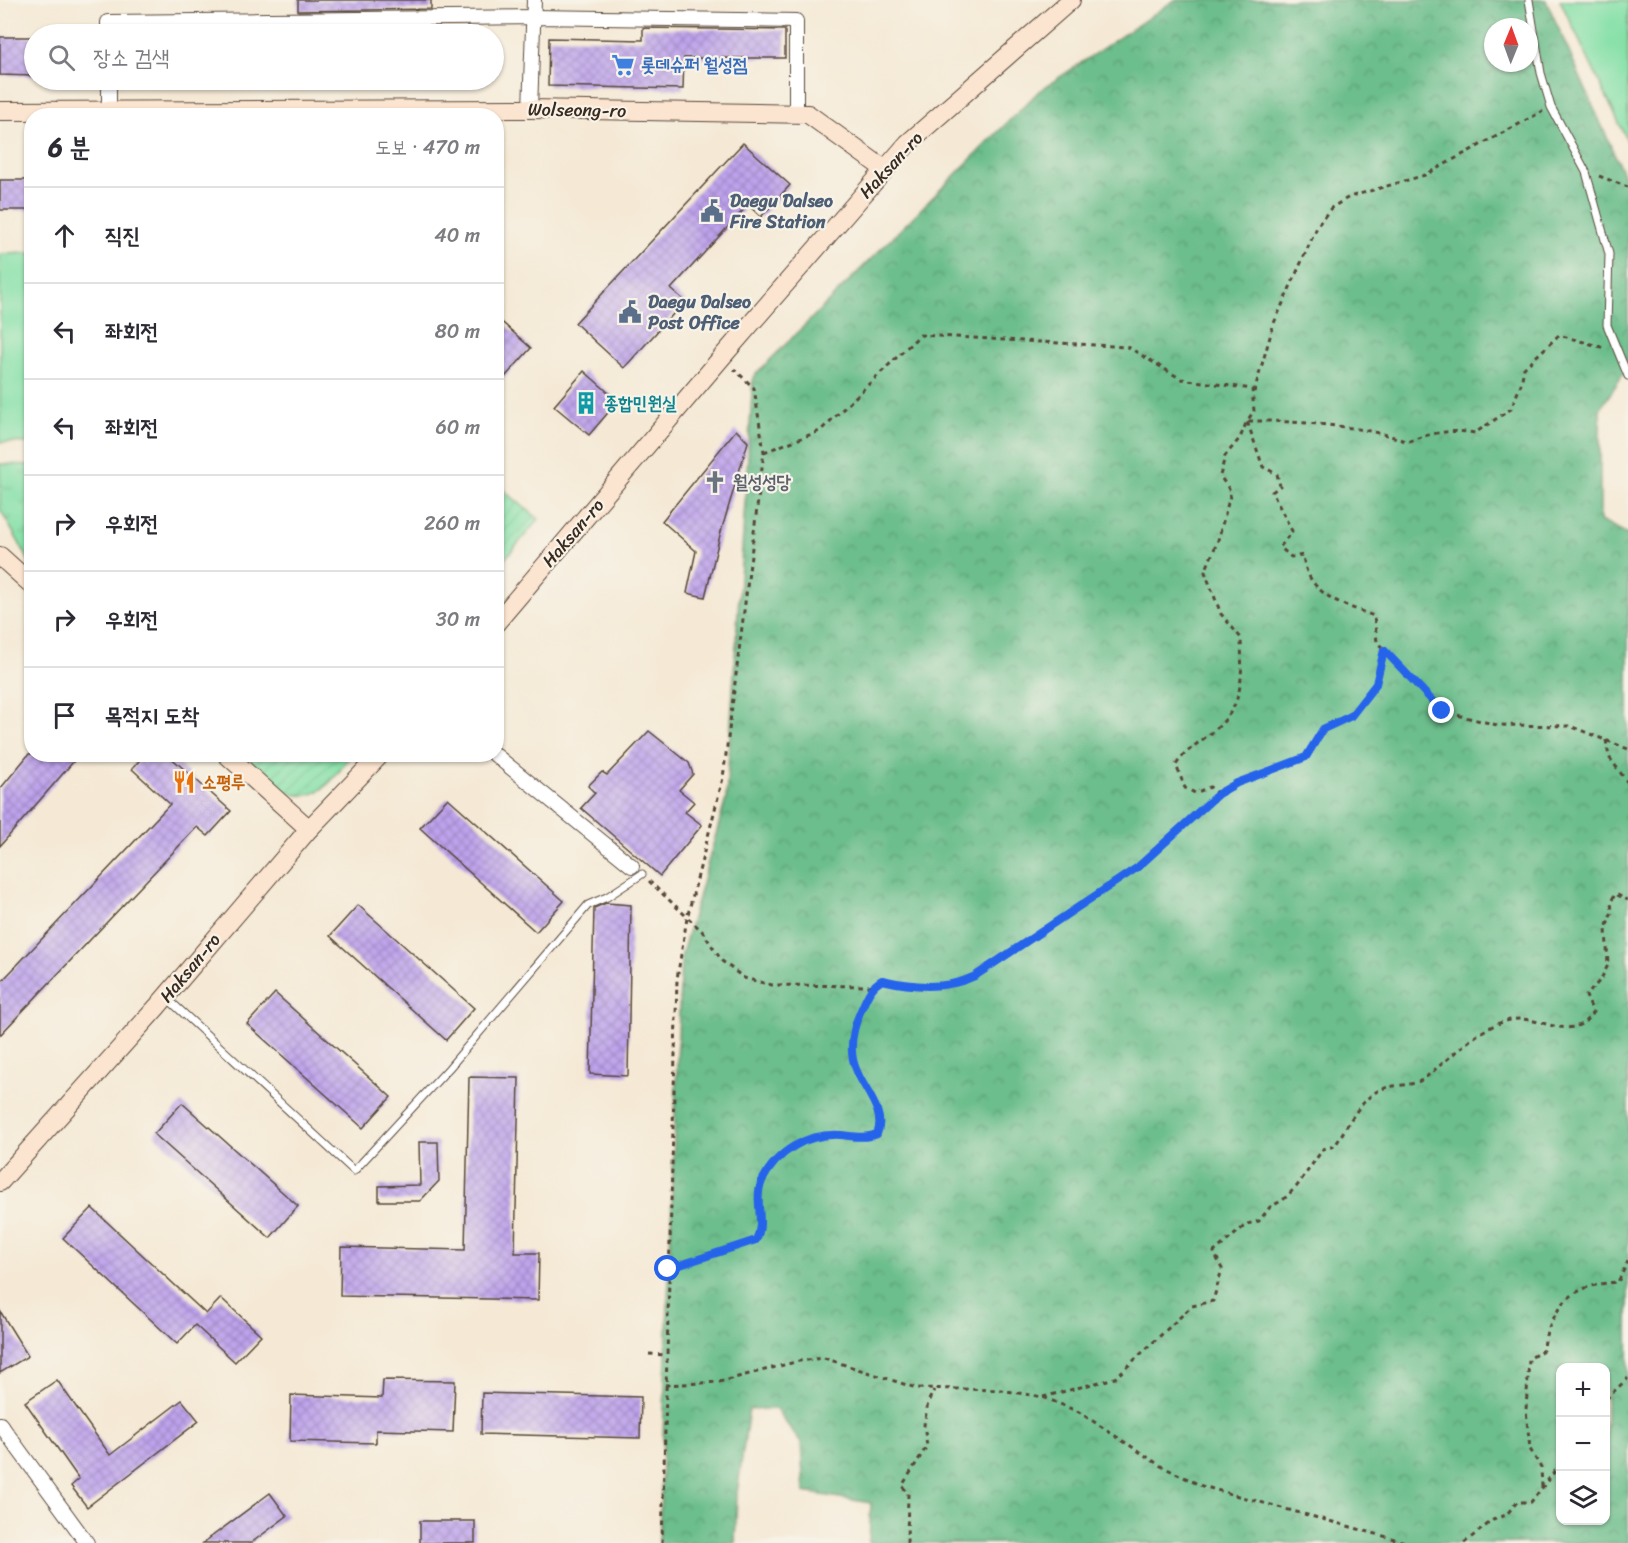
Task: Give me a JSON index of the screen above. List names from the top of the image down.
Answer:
{
  "streets": {
    "main road": ["Wolseong-ro", "Haksan-ro"]
  },
  "crossings": [
    ["Wolseong-ro", "Haksan-ro"]
  ],
  "places": {
    "supermarket": ["롯데슈퍼 월성점"],
    "public building": ["Daegu Dalseo Fire Station", "Daegu Dalseo Post Office"],
    "building": ["종합민원실"],
    "church": ["월성성당"],
    "restaurant": ["소평루"]
  },
  "north": "top",
  "page": {
    "search": "장소 검색",
    "heading": ["6 분", "도보 · 470 m"],
    "list": [
      ["직진", "40 m"],
      ["좌회전", "80 m"],
      ["좌회전", "60 m"],
      ["우회전", "260 m"],
      ["우회전", "30 m"],
      "목적지 도착"
    ],
    "map_buttons": ["+", "−"]
  }
}
